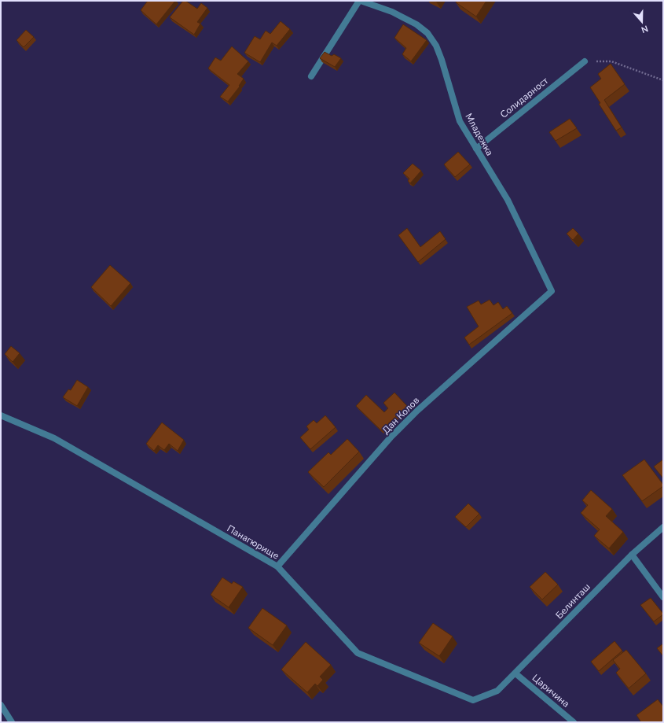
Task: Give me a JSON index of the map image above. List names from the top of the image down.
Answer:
{
  "streets": {
    "street": [
      "Солидарност",
      "Младежка",
      "Дан Колов",
      "Панагюрище",
      "Белинташ",
      "Царичина"
    ]
  },
  "crossings": [
    ["Солидарност", "Младежка"],
    ["Младежка", "Дан Колов"],
    ["Дан Колов", "Панагюрище"],
    ["Панагюрище", "Белинташ"],
    ["Белинташ", "Царичина"]
  ],
  "north": "bottom"
}
